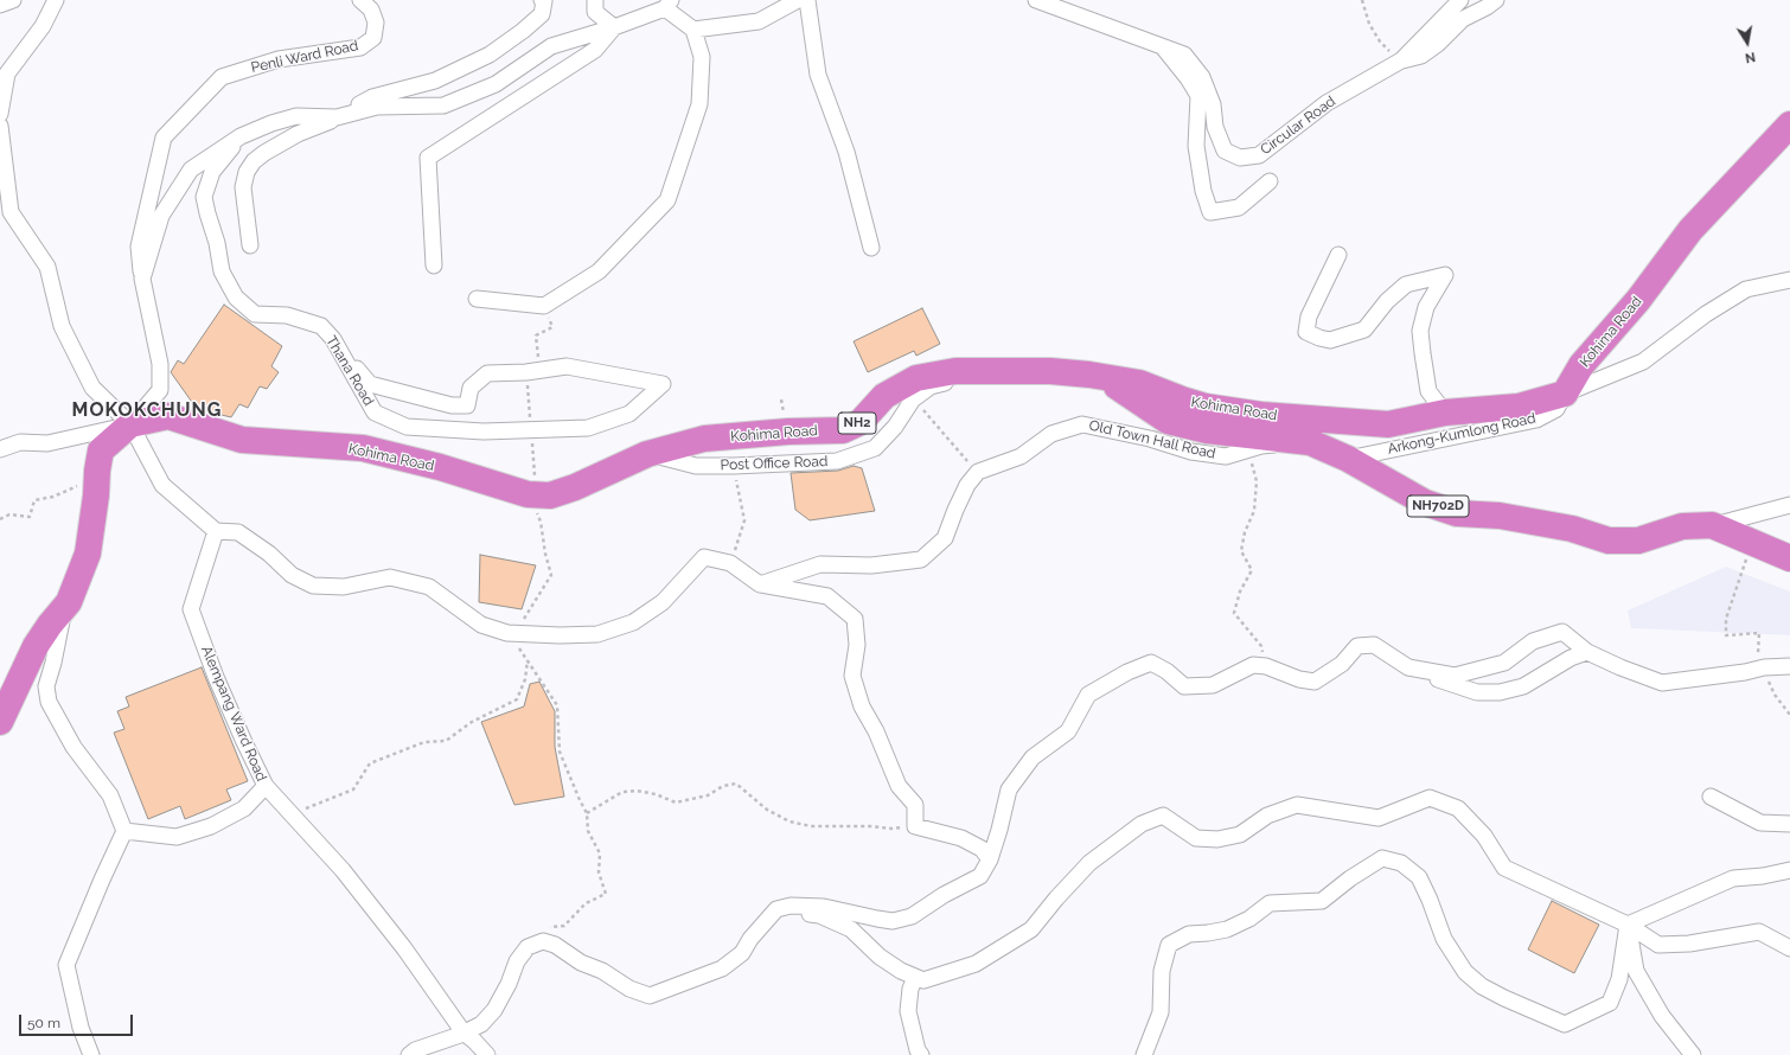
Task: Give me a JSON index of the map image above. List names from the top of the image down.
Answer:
{
  "streets": {
    "highway": ["Kohima Road", "NH2", "NH702D"],
    "street": [
      "Penli Ward Road",
      "Circular Road",
      "Thana Road",
      "Arkong-Kumlong Road",
      "Old Town Hall Road",
      "Post Office Road",
      "Alempang Ward Road"
    ]
  },
  "crossings": [
    ["Penli Ward Road", "Kohima Road"],
    ["Kohima Road", "Arkong-Kumlong Road"],
    ["Kohima Road", "Post Office Road"],
    ["Kohima Road", "NH702D"],
    ["Arkong-Kumlong Road", "NH702D"],
    ["Old Town Hall Road", "NH702D"]
  ],
  "districts": ["MOKOKCHUNG"],
  "scale_bar": "50 m",
  "north": "bottom"
}
